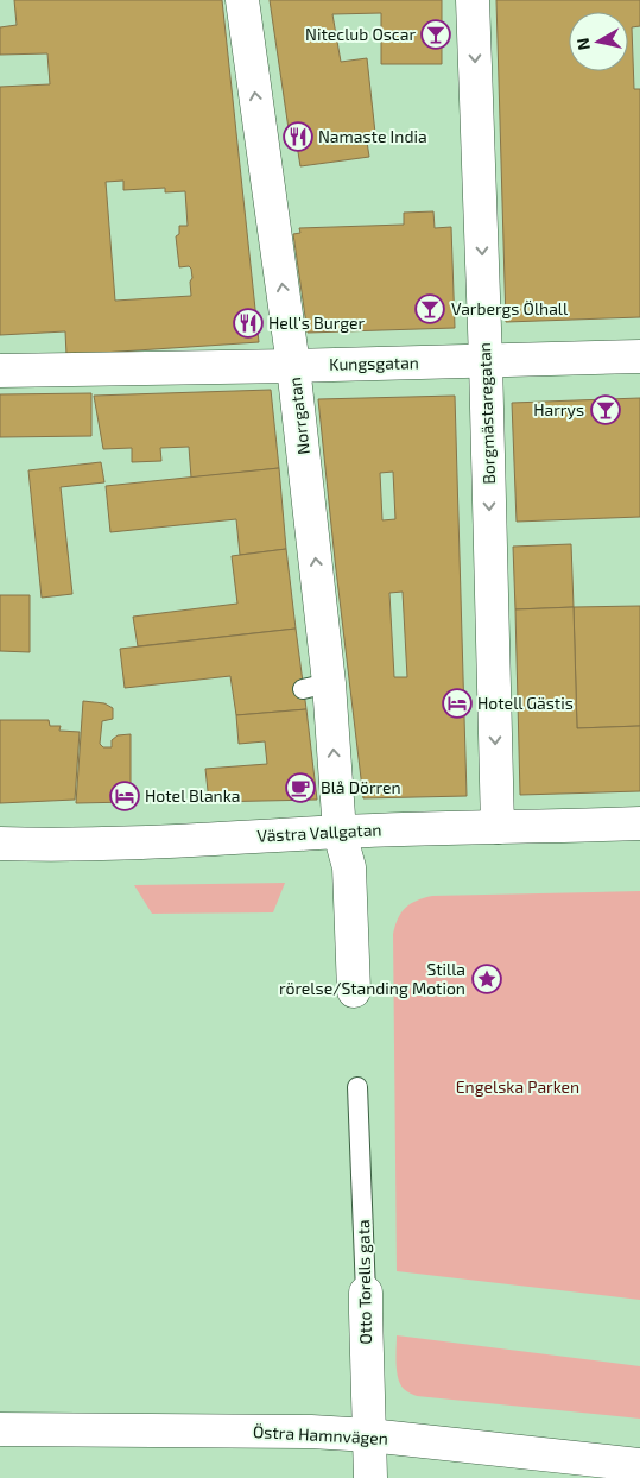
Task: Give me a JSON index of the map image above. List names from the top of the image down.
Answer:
{
  "streets": {
    "street": [
      "Kungsgatan",
      "Borgmästaregatan",
      "Norrgatan",
      "Västra Vallgatan",
      "Otto Torells gata",
      "Östra Hamnvägen"
    ]
  },
  "crossings": [
    ["Kungsgatan", "Borgmästaregatan"],
    ["Kungsgatan", "Norrgatan"],
    ["Borgmästaregatan", "Västra Vallgatan"],
    ["Norrgatan", "Västra Vallgatan"],
    ["Otto Torells gata", "Östra Hamnvägen"]
  ],
  "one_way": ["Borgmästaregatan", "Norrgatan"],
  "parks": ["Engelska Parken"],
  "places": {
    "bar": ["Niteclub Oscar", "Varbergs Ölhall", "Harrys"],
    "restaurant": ["Namaste India", "Hell's Burger"],
    "hotel": ["Hotell Gästis", "Hotel Blanka"],
    "cafe": ["Blå Dörren"],
    "place": ["Stilla rörelse/Standing Motion"]
  },
  "north": "left"
}
